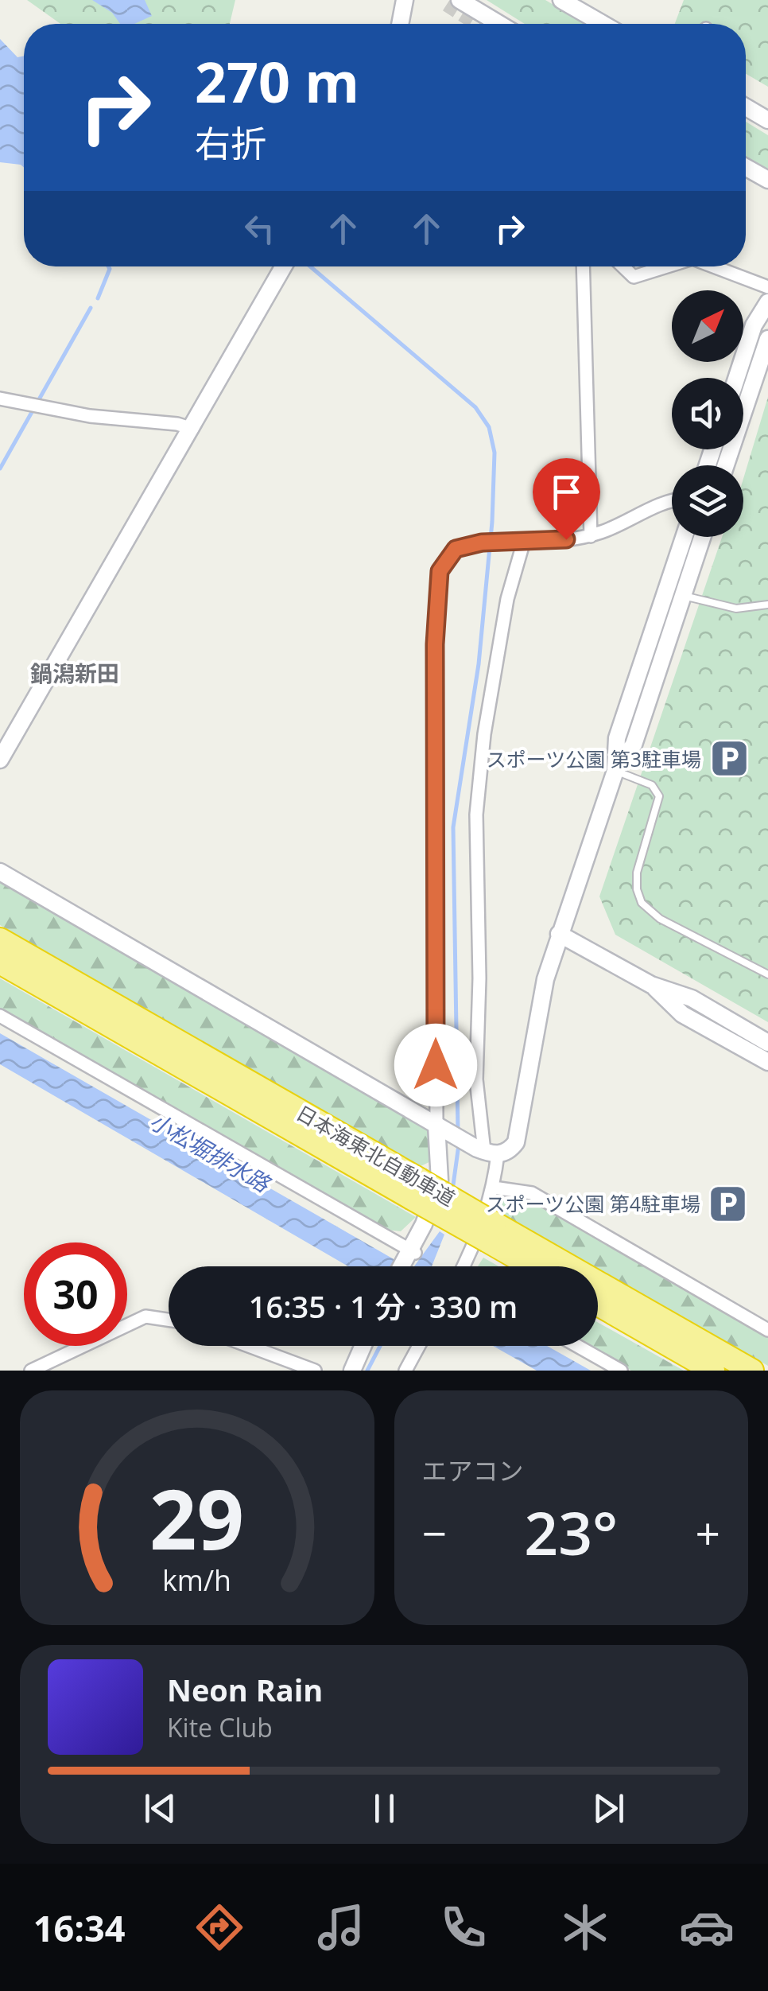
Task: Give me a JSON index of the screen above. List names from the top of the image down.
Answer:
{
  "streets": {
    "highway": ["日本海東北自動車道"]
  },
  "districts": ["鍋潟新田"],
  "water": ["小松堀排水路"],
  "places": {
    "parking": ["スポーツ公園 第3駐車場", "スポーツ公園 第4駐車場"]
  },
  "north": "top right",
  "page": {
    "turn": ["270 m", "右折"],
    "limit": "30",
    "trip": "16:35 · 1 分 · 330 m",
    "tile": "エアコン",
    "heat": ["−", "23°", "+"],
    "song": ["Neon Rain", "Kite Club"],
    "tabs": "16:34",
    "gauge": ["29", "km/h"]
  }
}
